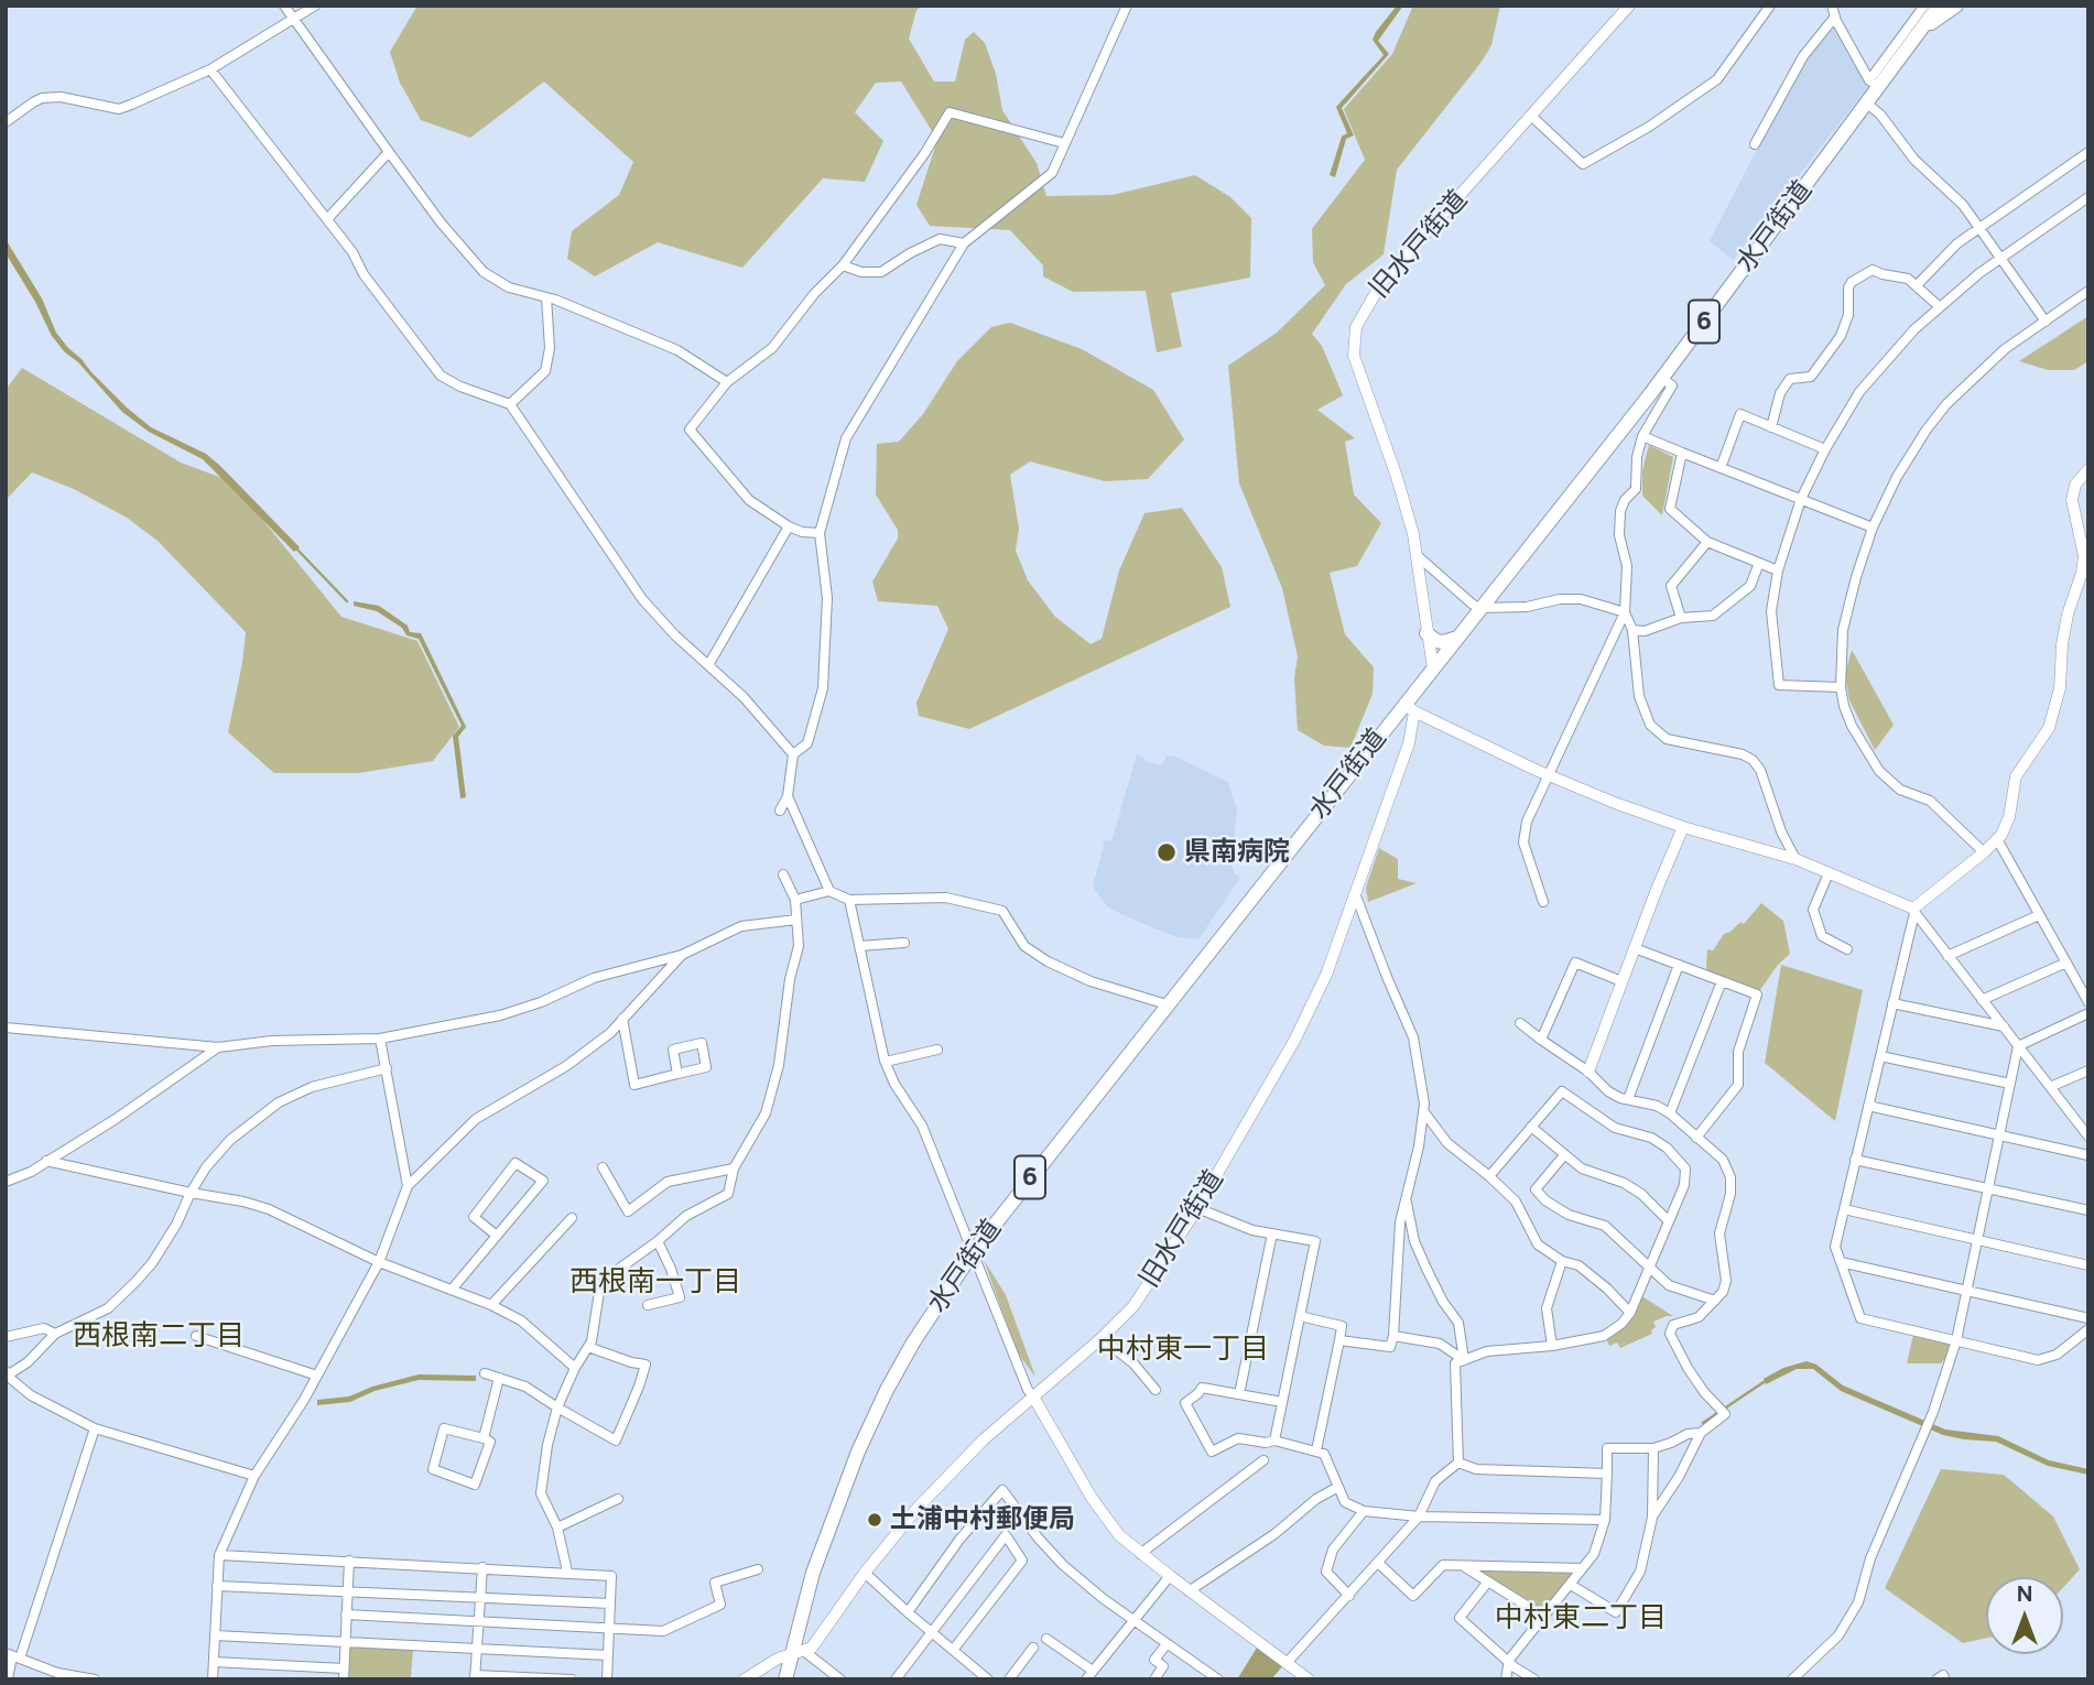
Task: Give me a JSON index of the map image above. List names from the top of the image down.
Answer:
{
  "streets": {
    "highway": ["水戸街道", "6"],
    "street": ["旧水戸街道"]
  },
  "crossings": [
    ["水戸街道", "旧水戸街道"],
    ["水戸街道", "6"]
  ],
  "districts": [
    "西根南一丁目",
    "西根南二丁目",
    "中村東一丁目",
    "中村東二丁目"
  ],
  "places": ["県南病院", "土浦中村郵便局"],
  "north": "top"
}
